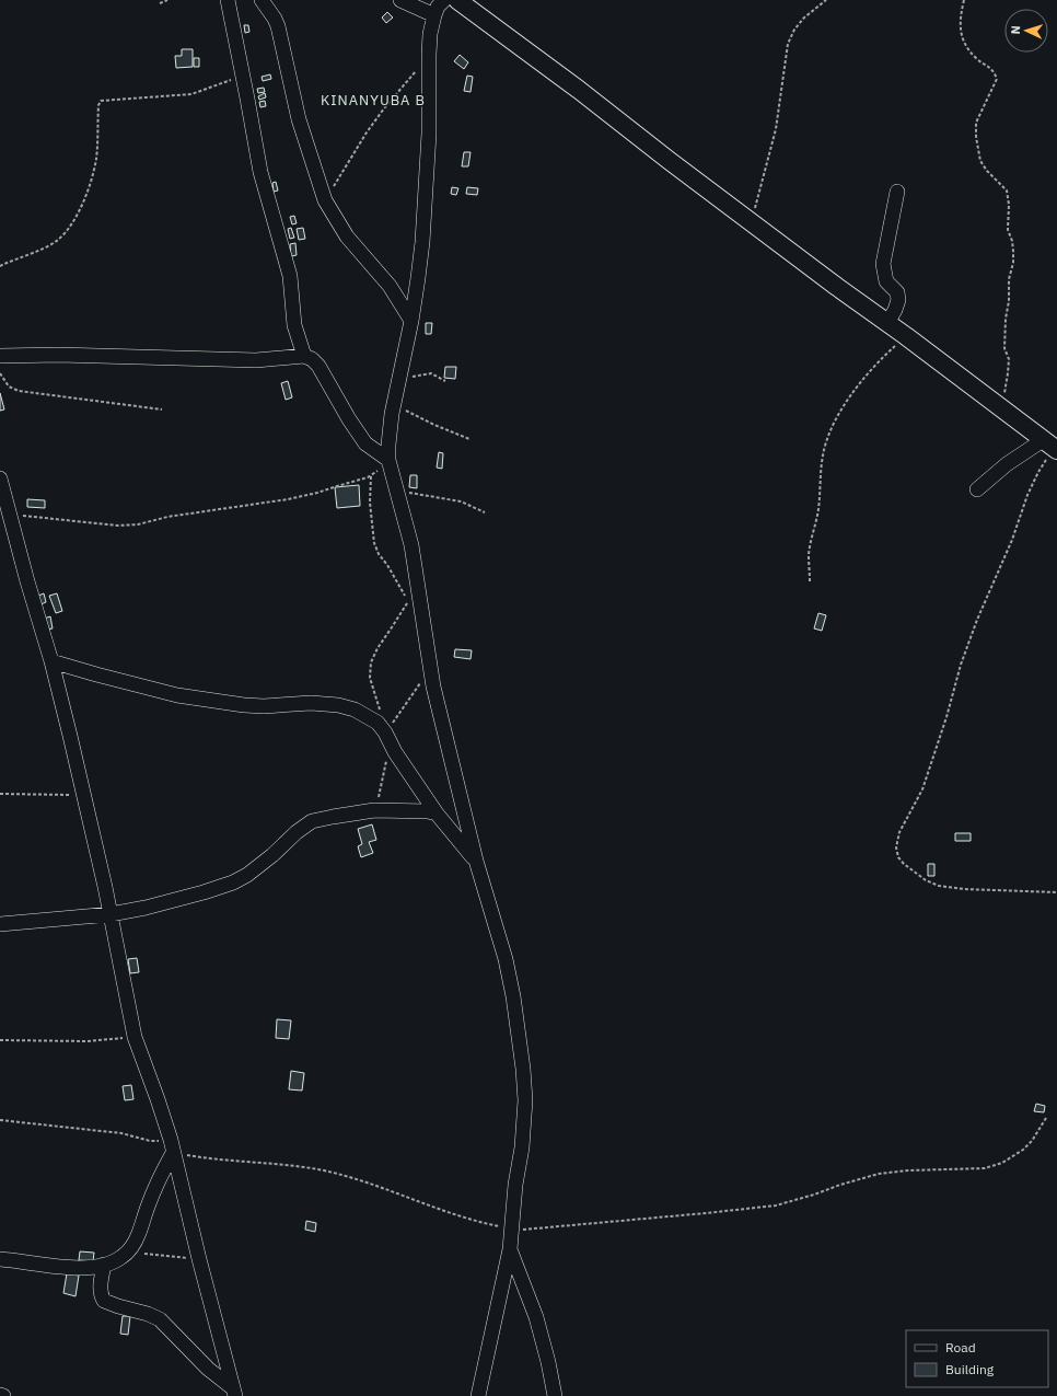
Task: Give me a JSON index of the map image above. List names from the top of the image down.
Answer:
{
  "districts": ["KINANYUBA B"],
  "legend": ["Road", "Building"],
  "north": "left"
}
